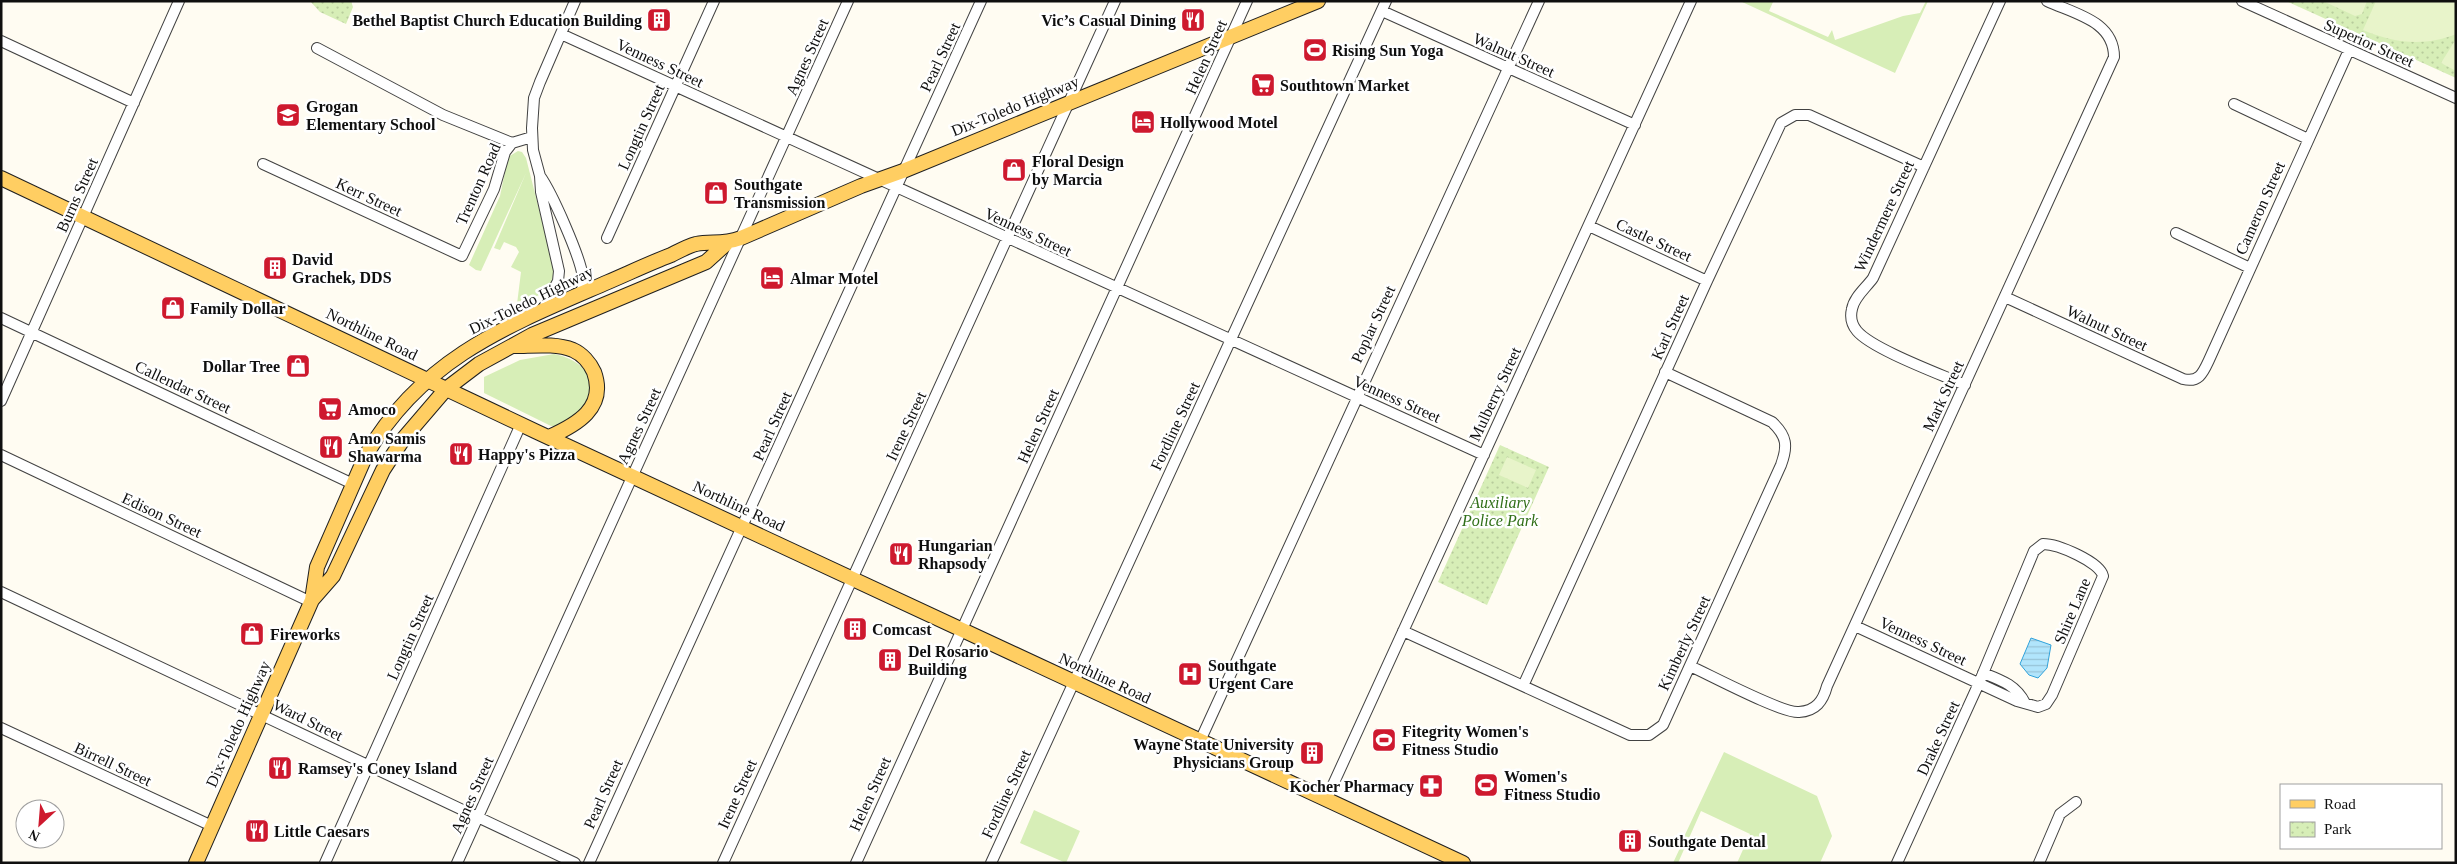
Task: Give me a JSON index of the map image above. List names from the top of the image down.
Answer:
{
  "streets": {
    "main road": ["Dix-Toledo Highway", "Northline Road"],
    "street": [
      "Superior Street",
      "Walnut Street",
      "Agnes Street",
      "Pearl Street",
      "Helen Street",
      "Venness Street",
      "Longtin Street",
      "Trenton Road",
      "Burns Street",
      "Kerr Street",
      "Cameron Street",
      "Windermere Street",
      "Castle Street",
      "Poplar Street",
      "Karl Street",
      "Callendar Street",
      "Mulberry Street",
      "Mark Street",
      "Irene Street",
      "Fordline Street",
      "Edison Street",
      "Shire Lane",
      "Kimberly Street",
      "Ward Street",
      "Drake Street",
      "Birrell Street"
    ]
  },
  "crossings": [
    ["Superior Street", "Cameron Street"],
    ["Walnut Street", "Cameron Street"],
    ["Walnut Street", "Poplar Street"],
    ["Walnut Street", "Mulberry Street"],
    ["Walnut Street", "Mark Street"],
    ["Walnut Street", "Fordline Street"],
    ["Agnes Street", "Venness Street"],
    ["Agnes Street", "Dix-Toledo Highway"],
    ["Agnes Street", "Northline Road"],
    ["Agnes Street", "Ward Street"],
    ["Pearl Street", "Venness Street"],
    ["Pearl Street", "Dix-Toledo Highway"],
    ["Pearl Street", "Northline Road"],
    ["Helen Street", "Venness Street"],
    ["Helen Street", "Dix-Toledo Highway"],
    ["Helen Street", "Northline Road"],
    ["Venness Street", "Dix-Toledo Highway"],
    ["Venness Street", "Longtin Street"],
    ["Venness Street", "Poplar Street"],
    ["Venness Street", "Mulberry Street"],
    ["Venness Street", "Mark Street"],
    ["Venness Street", "Irene Street"],
    ["Venness Street", "Fordline Street"],
    ["Venness Street", "Shire Lane"],
    ["Venness Street", "Drake Street"],
    ["Dix-Toledo Highway", "Northline Road"],
    ["Dix-Toledo Highway", "Callendar Street"],
    ["Dix-Toledo Highway", "Irene Street"],
    ["Dix-Toledo Highway", "Edison Street"],
    ["Dix-Toledo Highway", "Ward Street"],
    ["Dix-Toledo Highway", "Birrell Street"],
    ["Longtin Street", "Northline Road"],
    ["Longtin Street", "Ward Street"],
    ["Trenton Road", "Kerr Street"],
    ["Burns Street", "Northline Road"],
    ["Burns Street", "Callendar Street"],
    ["Windermere Street", "Karl Street"],
    ["Windermere Street", "Mark Street"],
    ["Castle Street", "Karl Street"],
    ["Castle Street", "Mulberry Street"],
    ["Poplar Street", "Northline Road"],
    ["Karl Street", "Kimberly Street"],
    ["Northline Road", "Mulberry Street"],
    ["Northline Road", "Irene Street"],
    ["Northline Road", "Fordline Street"],
    ["Mulberry Street", "Kimberly Street"],
    ["Mark Street", "Kimberly Street"],
    ["Shire Lane", "Drake Street"]
  ],
  "parks": ["Auxiliary Police Park"],
  "places": {
    "building": [
      "Bethel Baptist Church Education Building",
      "David Grachek, DDS",
      "Comcast",
      "Del Rosario Building",
      "Wayne State University Physicians Group",
      "Southgate Dental"
    ],
    "restaurant": [
      "Vic’s Casual Dining",
      "Amo Samis Shawarma",
      "Happy's Pizza",
      "Hungarian Rhapsody",
      "Ramsey's Coney Island",
      "Little Caesars"
    ],
    "sports": ["Rising Sun Yoga", "Fitegrity Women's Fitness Studio", "Women's Fitness Studio"],
    "supermarket": ["Southtown Market", "Amoco"],
    "school or university": ["Grogan Elementary School"],
    "hotel": ["Hollywood Motel", "Almar Motel"],
    "shop": [
      "Floral Design by Marcia",
      "Southgate Transmission",
      "Family Dollar",
      "Dollar Tree",
      "Fireworks"
    ],
    "hospital": ["Southgate Urgent Care"],
    "pharmacy": ["Kocher Pharmacy"]
  },
  "legend": ["Road", "Park"],
  "north": "bottom left"
}
